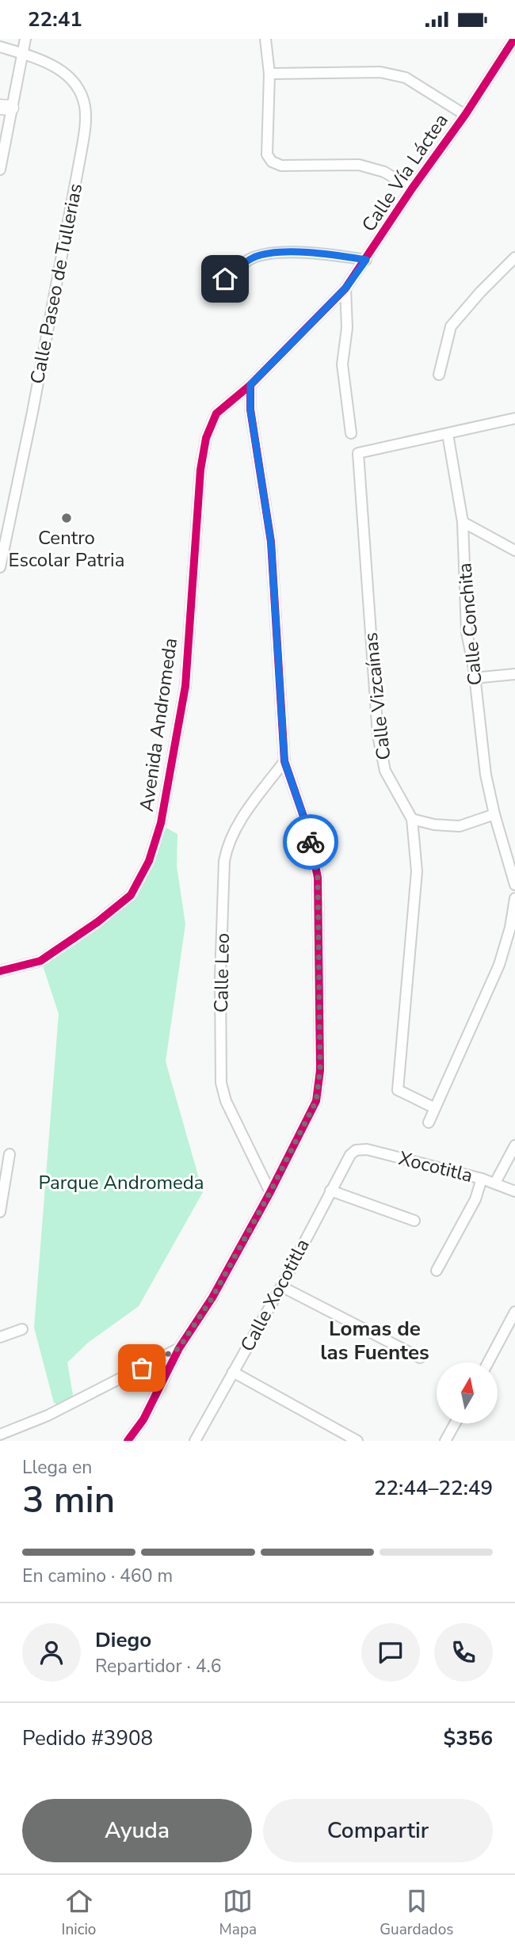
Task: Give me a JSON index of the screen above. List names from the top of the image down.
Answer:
{
  "streets": {
    "street": [
      "Calle Vía Láctea",
      "Calle Paseo de Tullerias",
      "Calle Conchita",
      "Calle Vizcaínas",
      "Avenida Andromeda",
      "Calle Leo",
      "Xocotitla",
      "Calle Xocotitla"
    ]
  },
  "crossings": [
    ["Calle Vía Láctea", "Avenida Andromeda"],
    ["Calle Conchita", "Calle Vizcaínas"],
    ["Xocotitla", "Calle Xocotitla"]
  ],
  "districts": ["Lomas de las Fuentes"],
  "parks": ["Parque Andromeda"],
  "places": ["Centro Escolar Patria"],
  "north": "top",
  "page": {
    "status": "22:41",
    "heading": ["3 min", "Llega en", "22:44–22:49"],
    "panel": [
      "Diego",
      "Repartidor · 4.6",
      "Pedido #3908",
      "$356"
    ],
    "bar": "En camino · 460 m",
    "buttons": ["Ayuda", "Compartir"],
    "tabs": ["Inicio", "Mapa", "Guardados"]
  }
}
